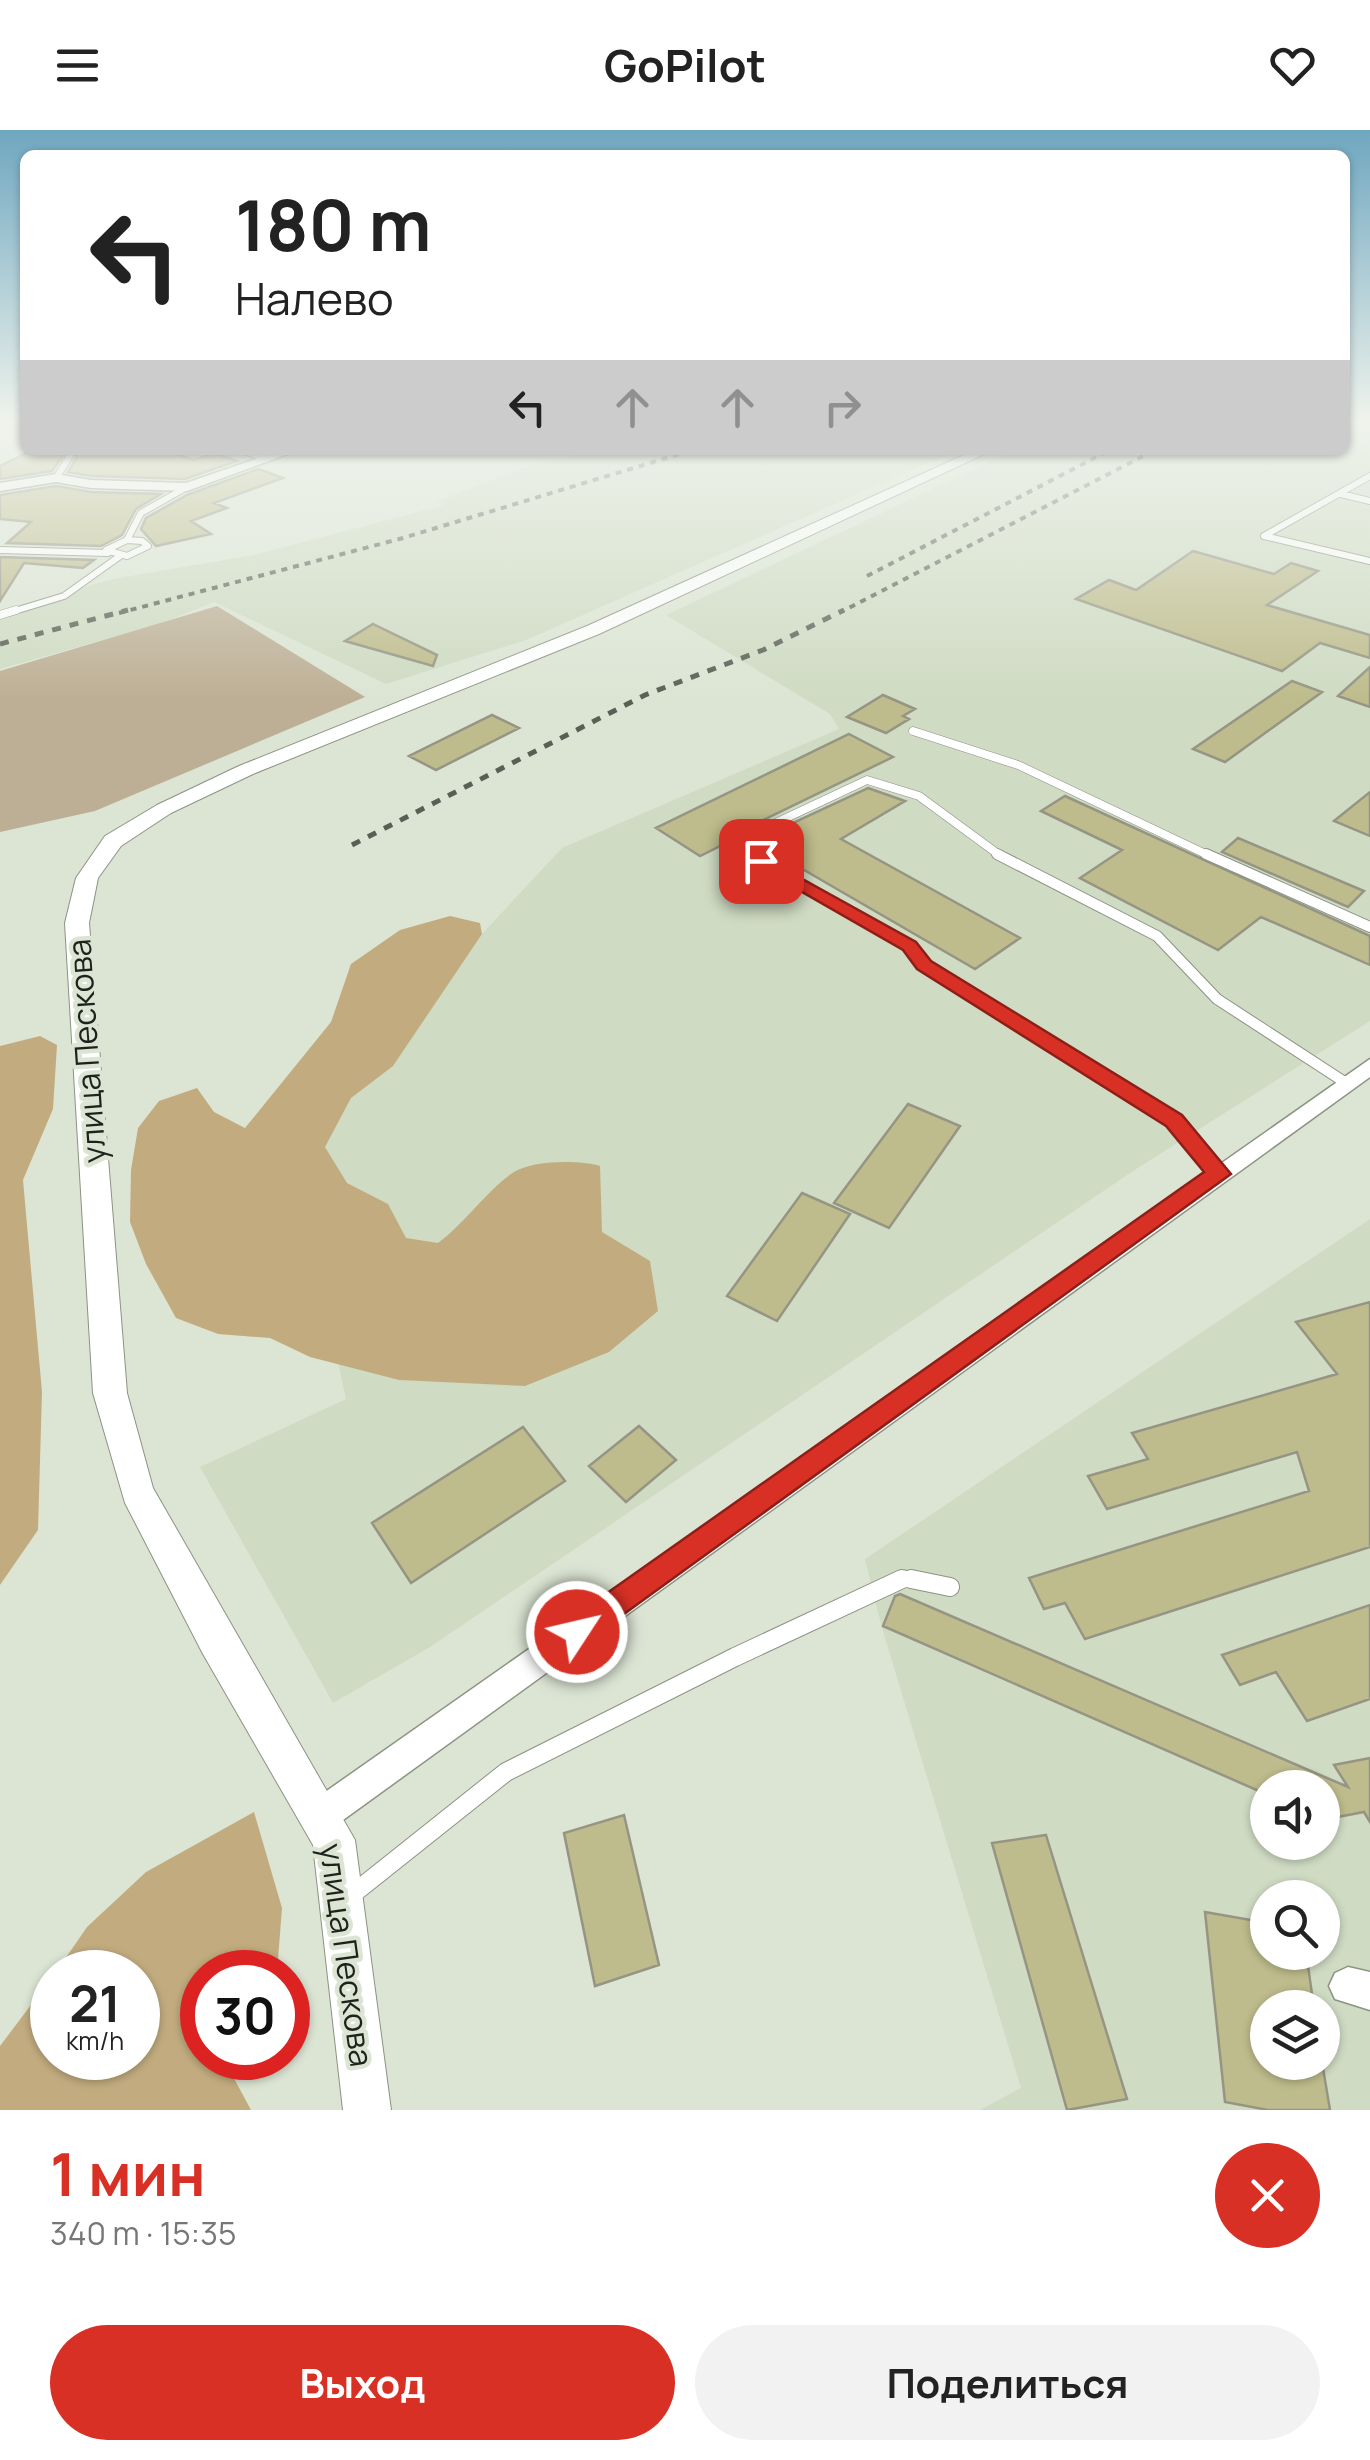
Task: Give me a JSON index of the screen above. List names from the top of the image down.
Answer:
{
  "streets": {
    "street": ["улица Пескова"]
  },
  "page": {
    "header": "GoPilot",
    "turn": ["180 m", "Налево"],
    "speed": "21 km/h",
    "limit": "30",
    "heading": ["1 мин", "340 m · 15:35"],
    "buttons": ["Выход", "Поделиться"]
  }
}
